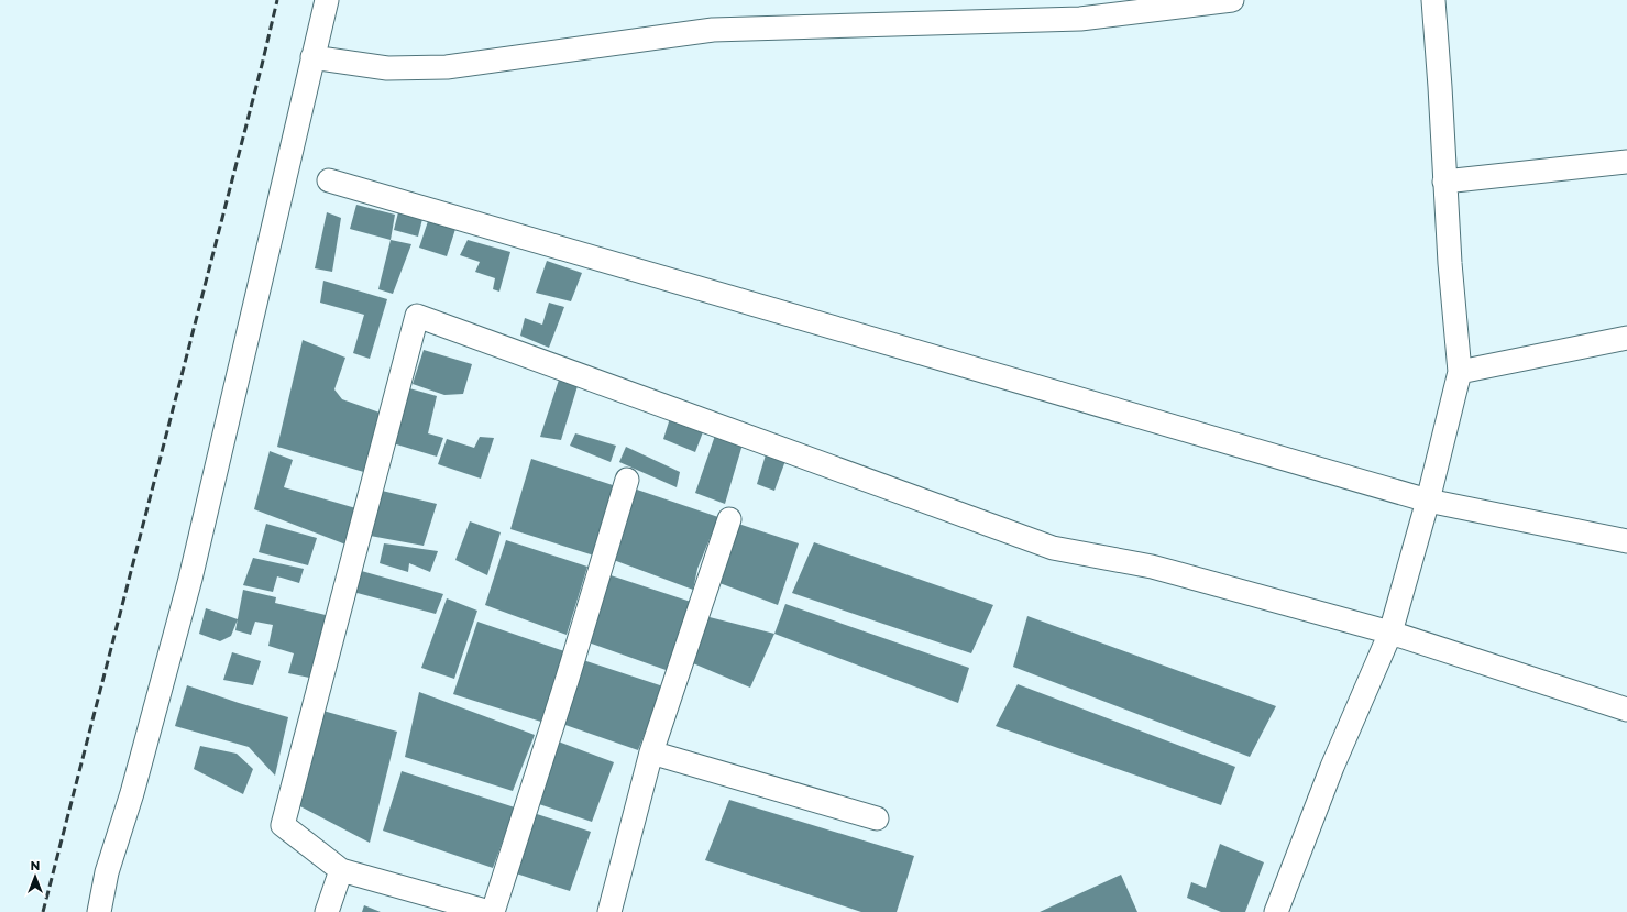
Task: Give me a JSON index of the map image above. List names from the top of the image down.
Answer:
{
  "north": "top"
}
